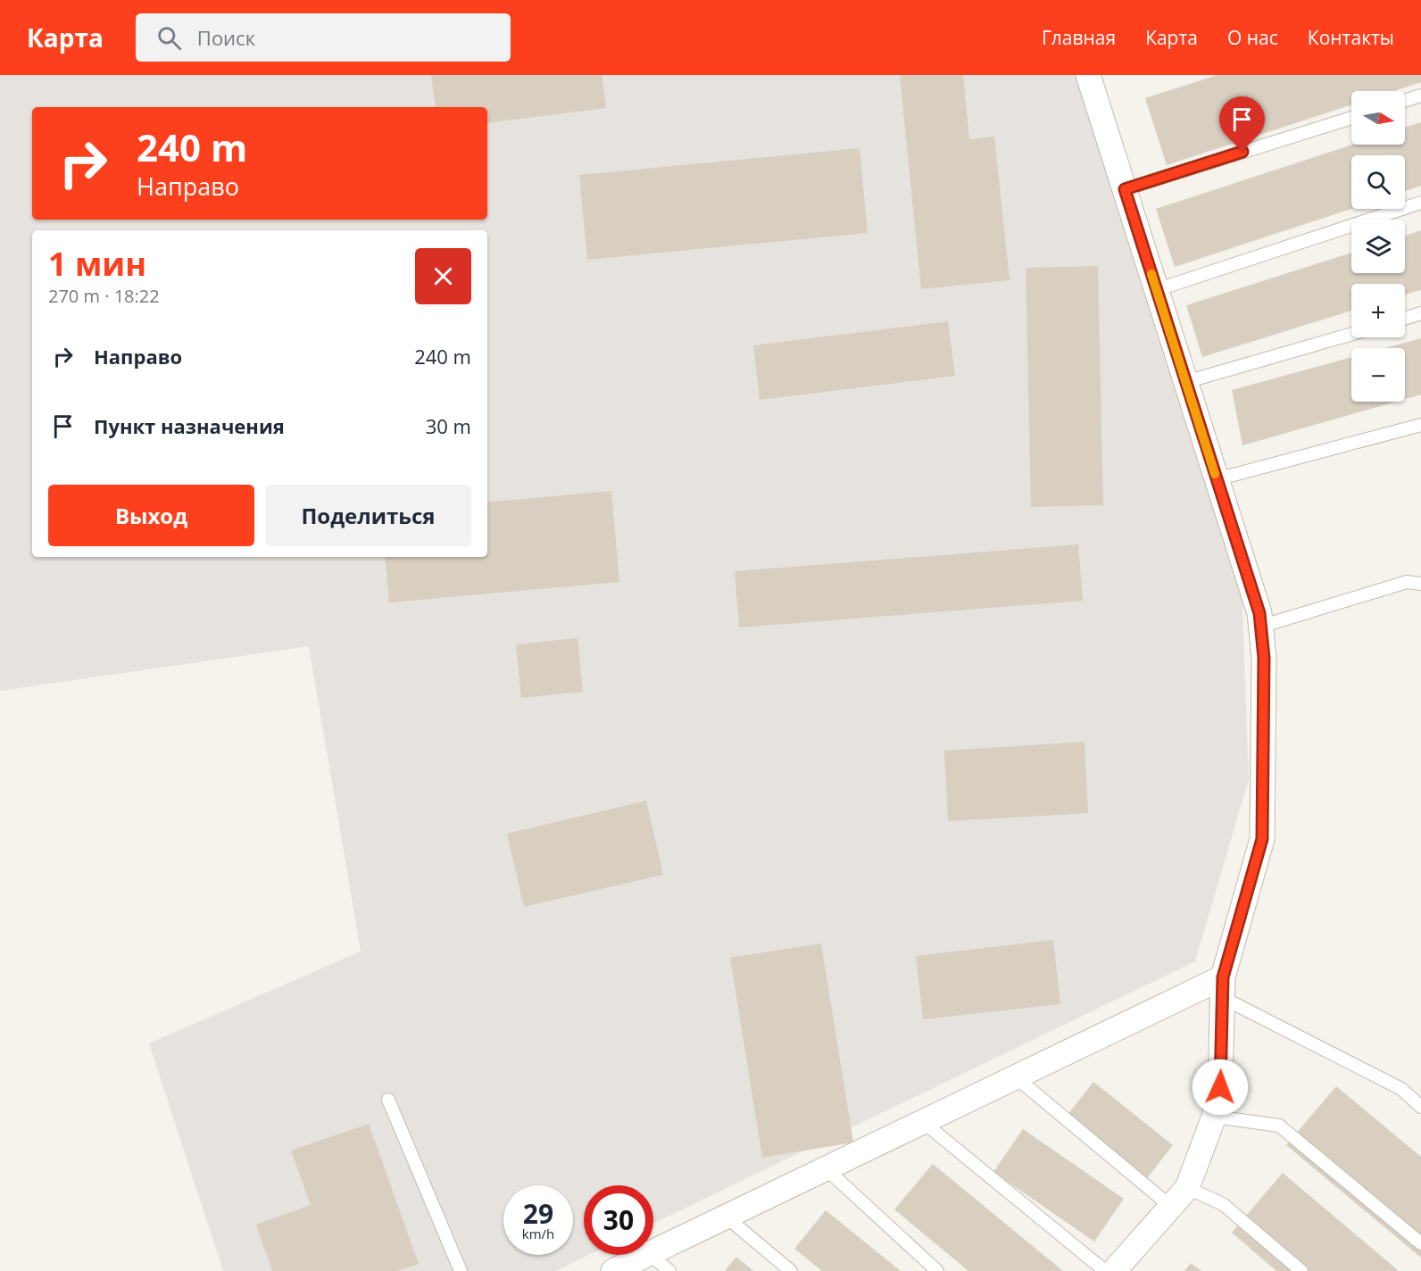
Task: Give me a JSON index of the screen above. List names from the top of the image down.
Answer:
{
  "north": "right",
  "page": {
    "header": "Карта",
    "search": "Поиск",
    "nav": [
      "Главная",
      "Карта",
      "О нас",
      "Контакты"
    ],
    "map_buttons": ["+", "−"],
    "turn": ["240 m", "Направо"],
    "heading": ["1 мин", "270 m · 18:22"],
    "list": [
      {
        "name": "Направо",
        "value": "240 m"
      },
      {
        "name": "Пункт назначения",
        "value": "30 m"
      }
    ],
    "buttons": ["Выход", "Поделиться"],
    "speed": "29 km/h",
    "limit": "30"
  }
}
